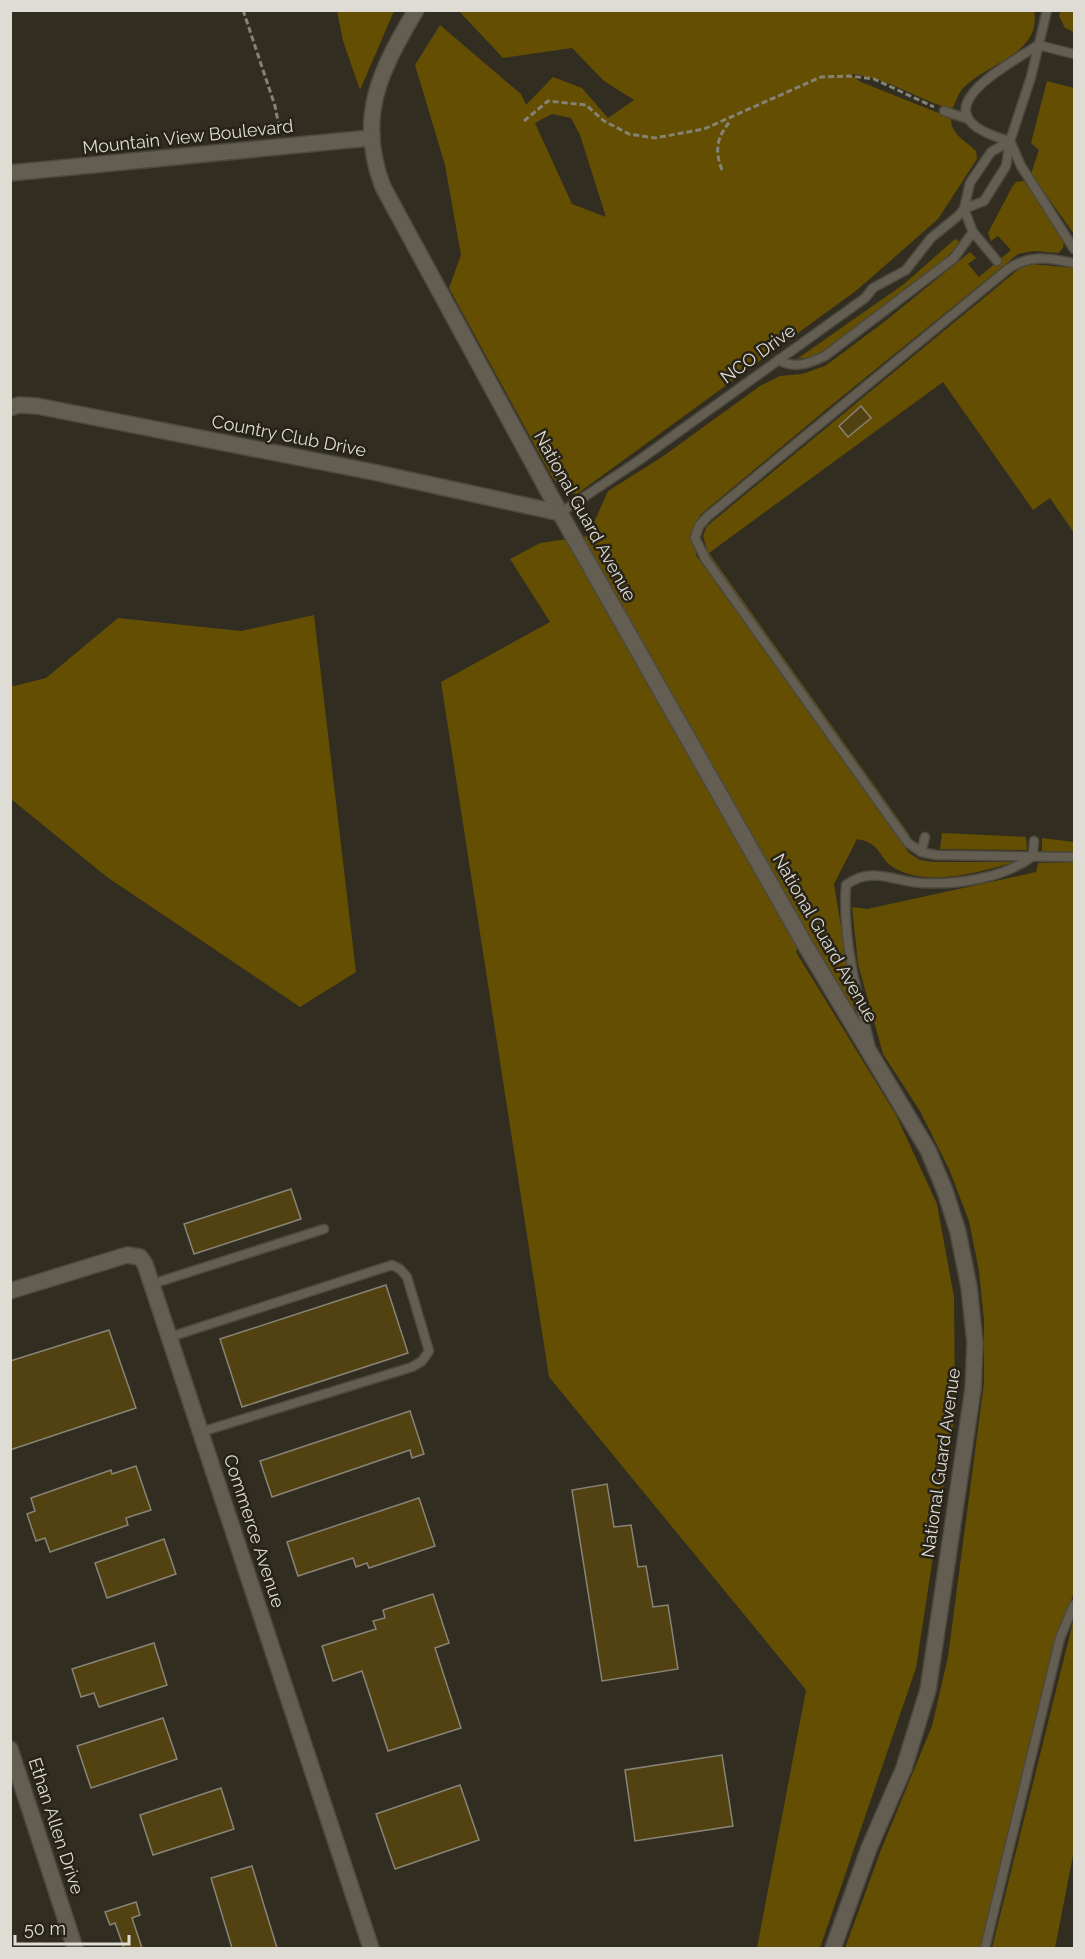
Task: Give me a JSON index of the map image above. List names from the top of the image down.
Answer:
{
  "streets": {
    "street": [
      "Mountain View Boulevard",
      "Country Club Drive",
      "National Guard Avenue",
      "Commerce Avenue",
      "Ethan Allen Drive"
    ],
    "lane": ["NCO Drive"]
  },
  "crossings": [
    ["Mountain View Boulevard", "National Guard Avenue"],
    ["NCO Drive", "Country Club Drive"],
    ["NCO Drive", "National Guard Avenue"],
    ["Country Club Drive", "National Guard Avenue"]
  ],
  "scale_bar": "50 m"
}
